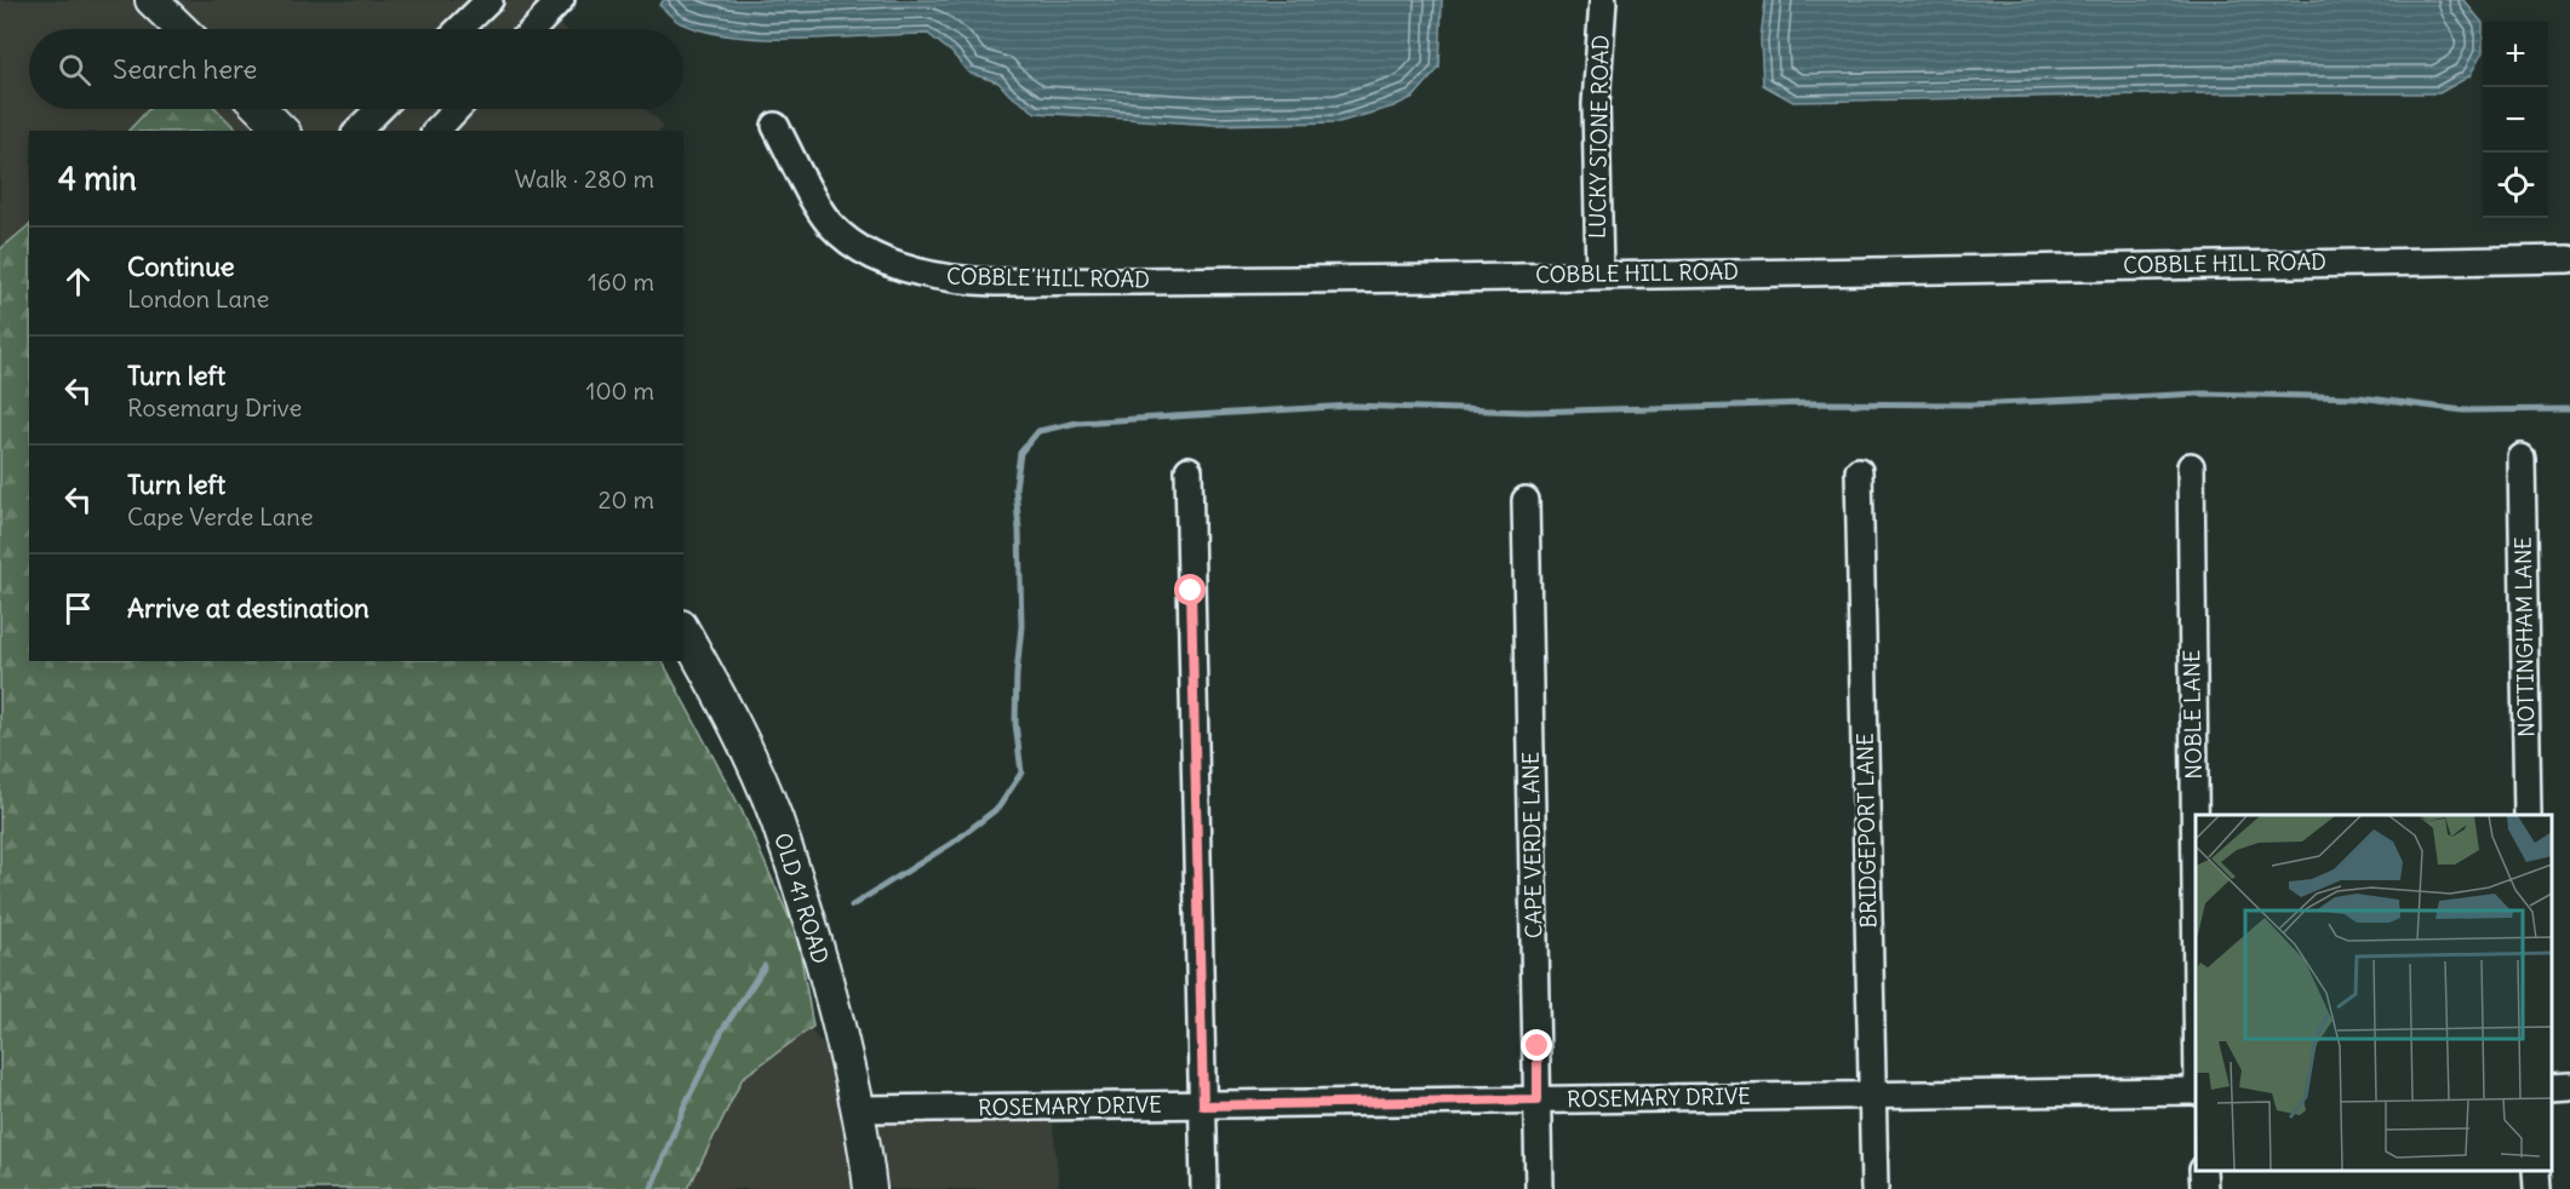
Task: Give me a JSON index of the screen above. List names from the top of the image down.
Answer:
{
  "streets": {
    "street": [
      "LUCKY STONE ROAD",
      "COBBLE HILL ROAD",
      "NOTTINGHAM LANE",
      "NOBLE LANE",
      "BRIDGEPORT LANE",
      "CAPE VERDE LANE",
      "OLD 41 ROAD",
      "ROSEMARY DRIVE"
    ]
  },
  "crossings": [
    ["LUCKY STONE ROAD", "COBBLE HILL ROAD"],
    ["BRIDGEPORT LANE", "ROSEMARY DRIVE"],
    ["CAPE VERDE LANE", "ROSEMARY DRIVE"],
    ["OLD 41 ROAD", "ROSEMARY DRIVE"]
  ],
  "page": {
    "map_buttons": ["+", "−"],
    "search": "Search here",
    "heading": ["4 min", "Walk · 280 m"],
    "list": [
      ["Continue", "London Lane", "160 m"],
      ["Turn left", "Rosemary Drive", "100 m"],
      ["Turn left", "Cape Verde Lane", "20 m"],
      "Arrive at destination"
    ]
  }
}
